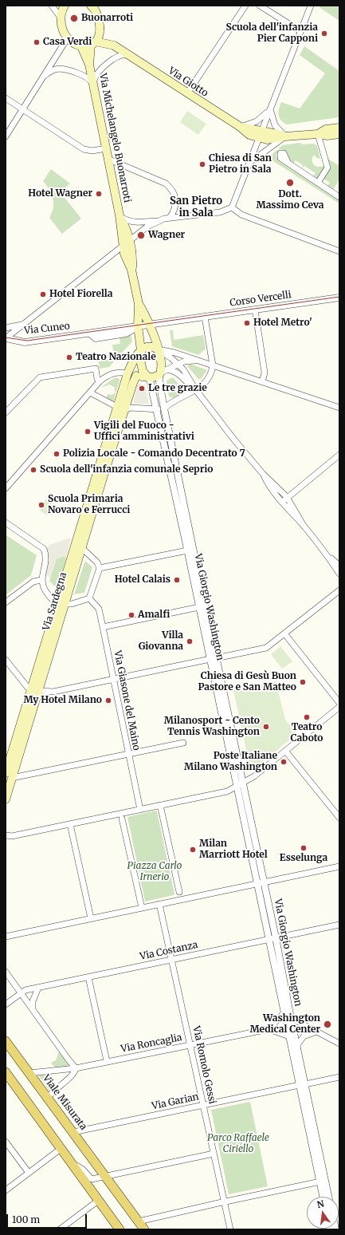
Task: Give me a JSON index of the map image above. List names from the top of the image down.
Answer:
{
  "streets": {
    "main road": [
      "Via Giotto",
      "Via Michelangelo Buonarroti",
      "Via Sardegna",
      "Viale Misurata"
    ],
    "street": [
      "Corso Vercelli",
      "Via Cuneo",
      "Via Giorgio Washington",
      "Via Giasone del Maino",
      "Via Costanza",
      "Via Roncaglia",
      "Via Romolo Gessi",
      "Via Garian"
    ]
  },
  "crossings": [
    ["Via Michelangelo Buonarroti", "Corso Vercelli"],
    ["Via Michelangelo Buonarroti", "Via Cuneo"],
    ["Corso Vercelli", "Via Cuneo"],
    ["Via Giorgio Washington", "Via Costanza"],
    ["Via Giorgio Washington", "Via Garian"],
    ["Via Costanza", "Via Romolo Gessi"],
    ["Via Roncaglia", "Via Romolo Gessi"],
    ["Via Roncaglia", "Viale Misurata"],
    ["Via Romolo Gessi", "Via Garian"],
    ["Via Garian", "Viale Misurata"]
  ],
  "districts": ["San Pietro in Sala"],
  "parks": ["Piazza Carlo Irnerio", "Parco Raffaele Ciriello"],
  "places": [
    "Buonarroti",
    "Scuola dell'infanzia Pier Capponi",
    "Casa Verdi",
    "Chiesa di San Pietro in Sala",
    "Dott. Massimo Ceva",
    "Hotel Wagner",
    "Wagner",
    "Hotel Fiorella",
    "Hotel Metro'",
    "Teatro Nazionale",
    "Le tre grazie",
    "Vigili del Fuoco - Uffici amministrativi",
    "Polizia Locale - Comando Decentrato 7",
    "Scuola dell'infanzia comunale Seprio",
    "Scuola Primaria Novaro e Ferrucci",
    "Hotel Calais",
    "Amalfi",
    "Villa Giovanna",
    "Chiesa di Gesù Buon Pastore e San Matteo",
    "My Hotel Milano",
    "Teatro Caboto",
    "Milanosport - Cento Tennis Washington",
    "Poste Italiane Milano Washington",
    "Esselunga",
    "Milan Marriott Hotel",
    "Washington Medical Center"
  ],
  "scale_bar": "100 m",
  "north": "top"
}
